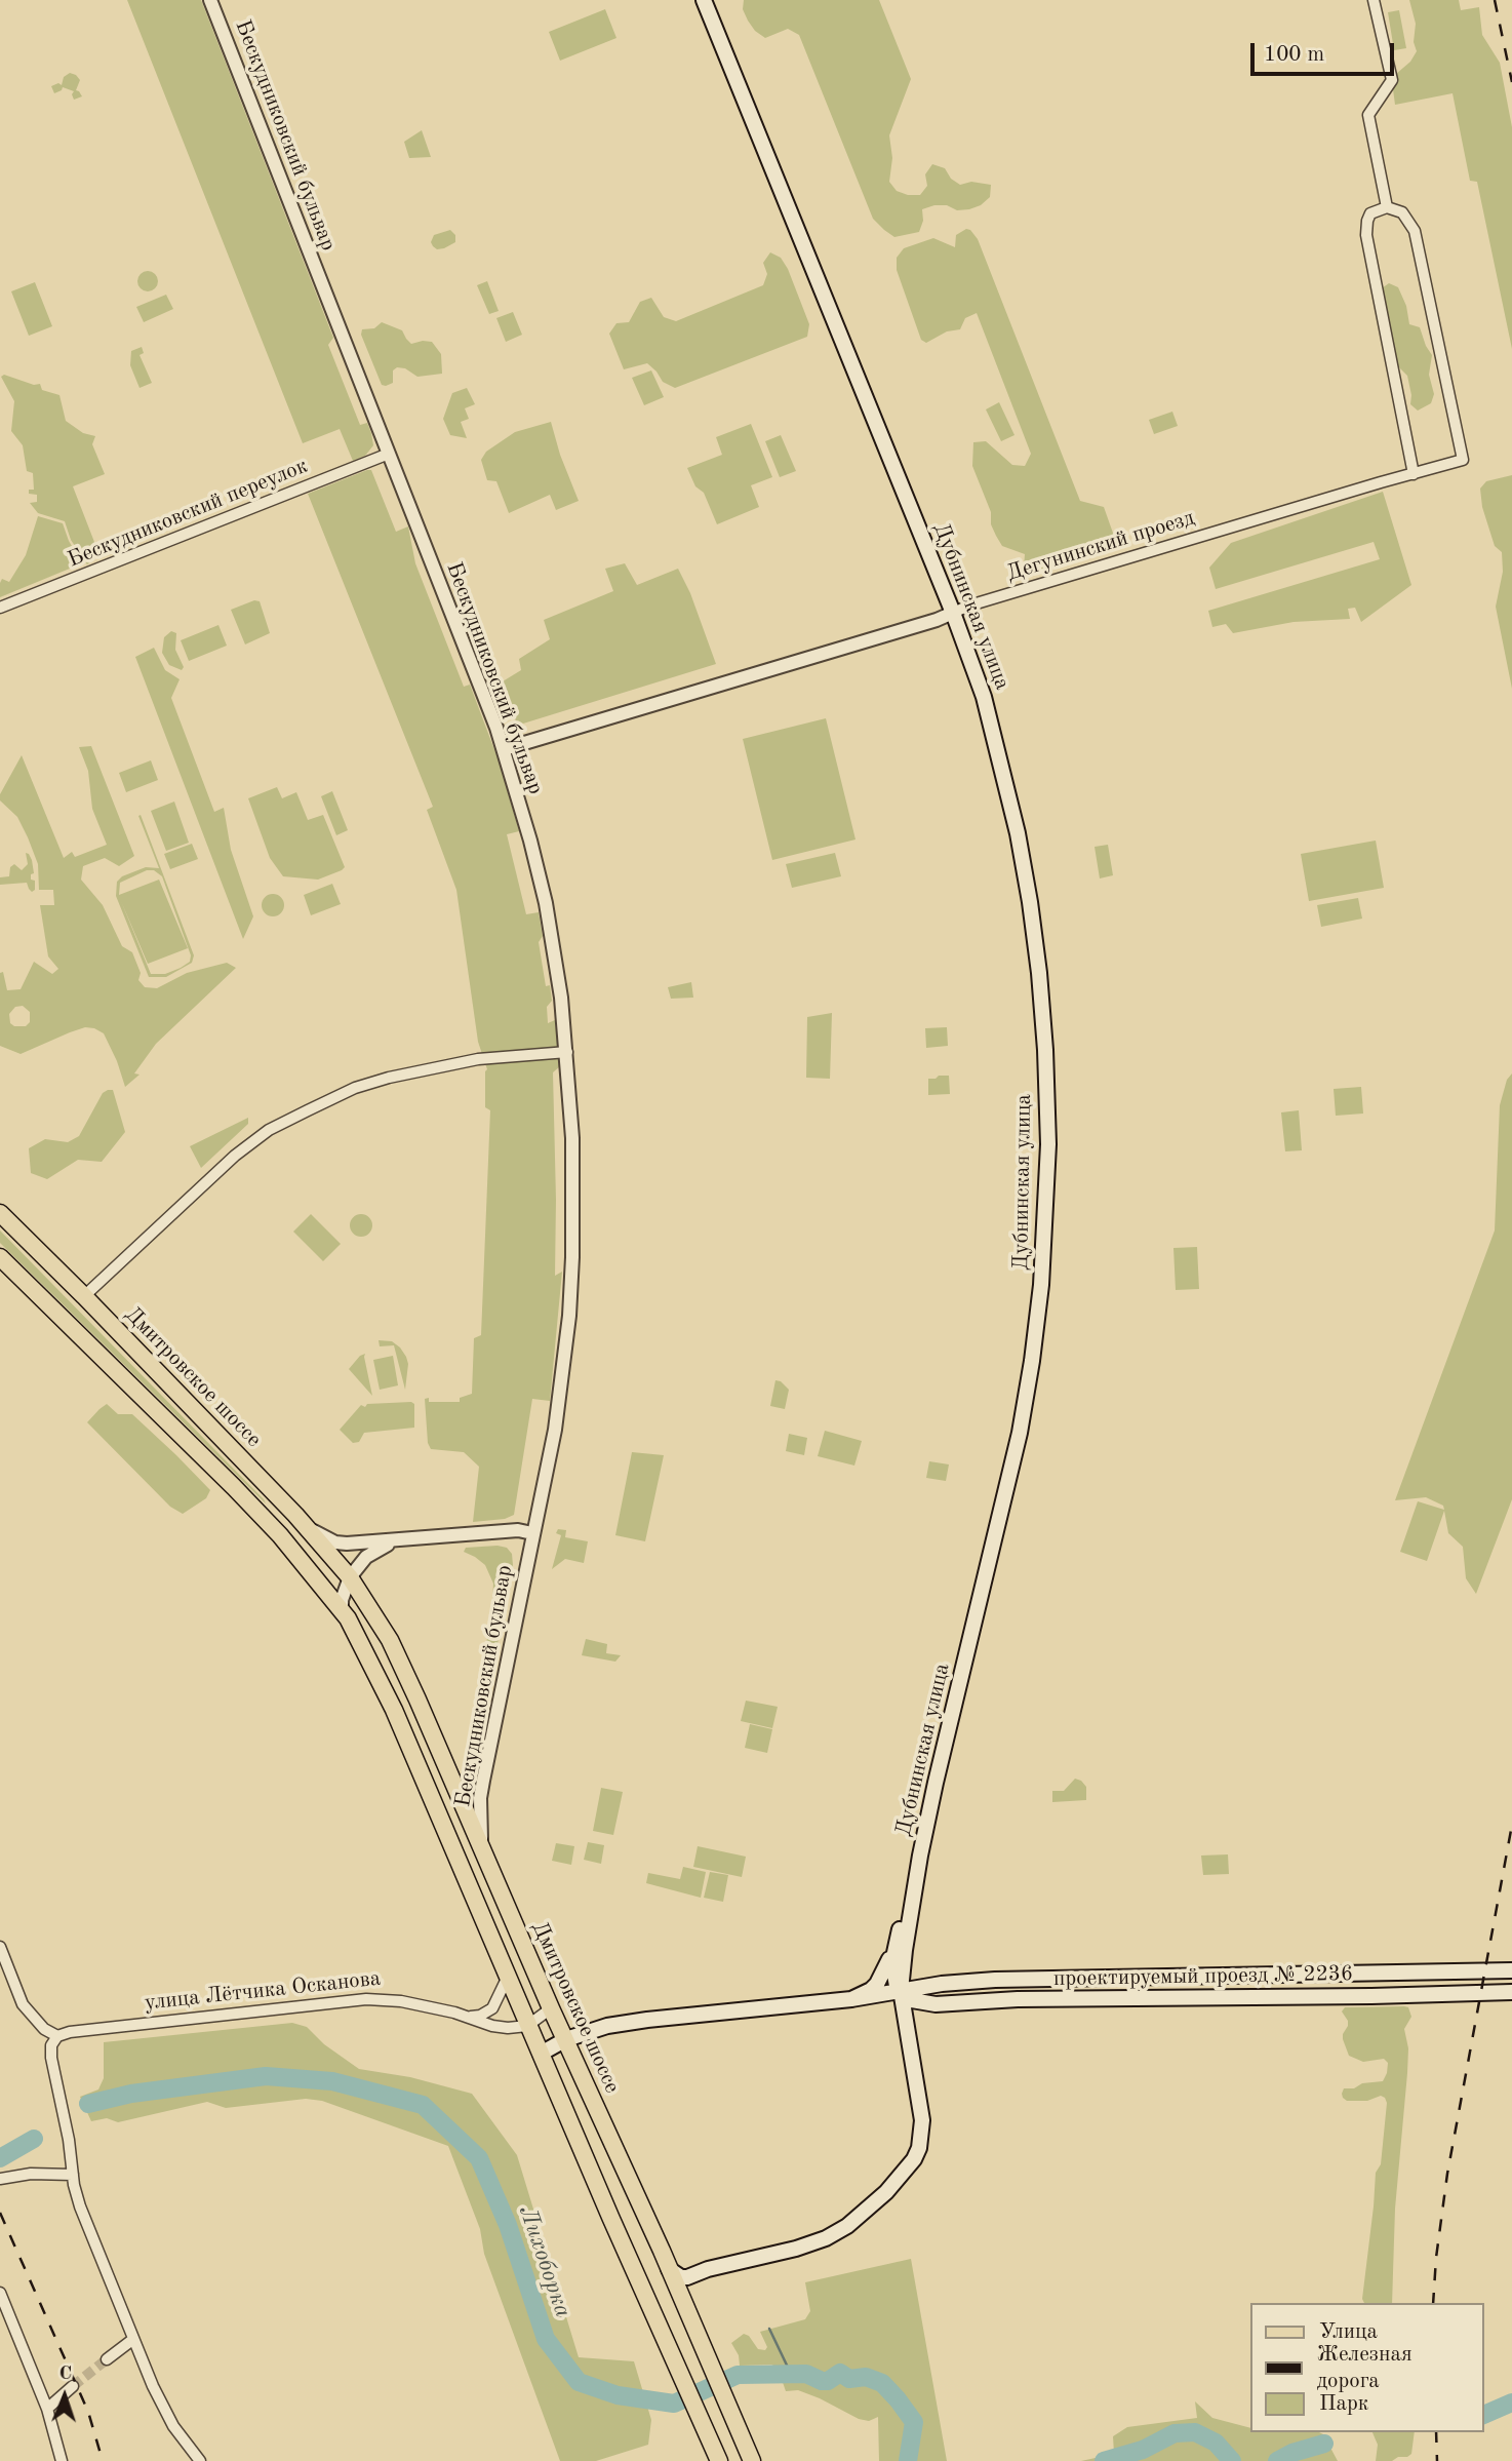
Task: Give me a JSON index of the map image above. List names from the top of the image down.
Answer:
{
  "streets": {
    "main road": ["Дубнинская улица", "Дмитровское шоссе", "проектируемый проезд № 2236"],
    "street": [
      "Бескудниковский бульвар",
      "Бескудниковский переулок",
      "Дегунинский проезд",
      "улица Лётчика Осканова"
    ]
  },
  "crossings": [
    ["Бескудниковский бульвар", "Бескудниковский переулок"],
    ["Бескудниковский бульвар", "Дегунинский проезд"],
    ["Бескудниковский бульвар", "Дмитровское шоссе"],
    ["Дегунинский проезд", "Дубнинская улица"]
  ],
  "water": ["Лихоборка"],
  "legend": ["Улица", "Железная дорога", "Парк"],
  "scale_bar": "100 m",
  "north": "top"
}
